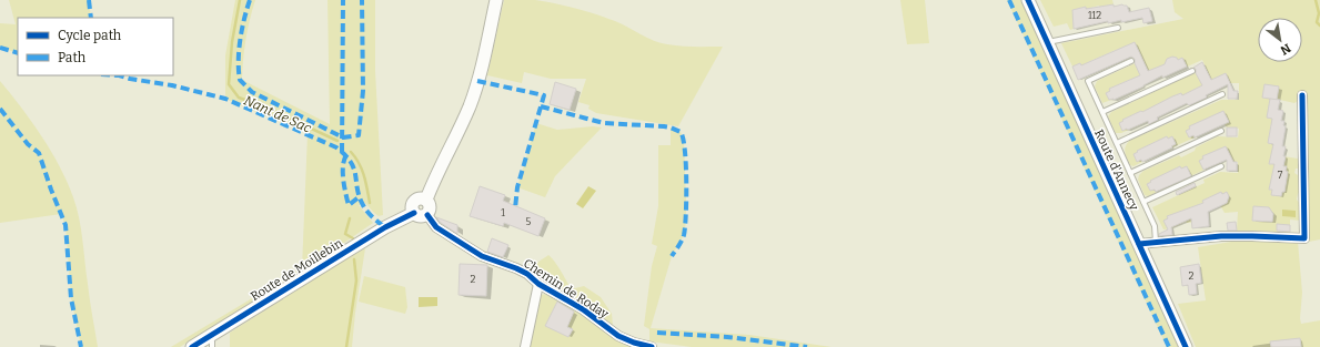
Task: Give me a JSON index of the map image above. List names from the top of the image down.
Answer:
{
  "streets": {
    "street": ["Route d'Annecy", "Route de Moillebin", "Chemin de Roday"]
  },
  "crossings": [
    ["Route de Moillebin", "Chemin de Roday"]
  ],
  "water": ["Nant de Sac"],
  "house_numbers": [
    "112",
    "7",
    "1",
    "5",
    "2",
    "2"
  ],
  "legend": ["Cycle path", "Path"],
  "north": "bottom right"
}
